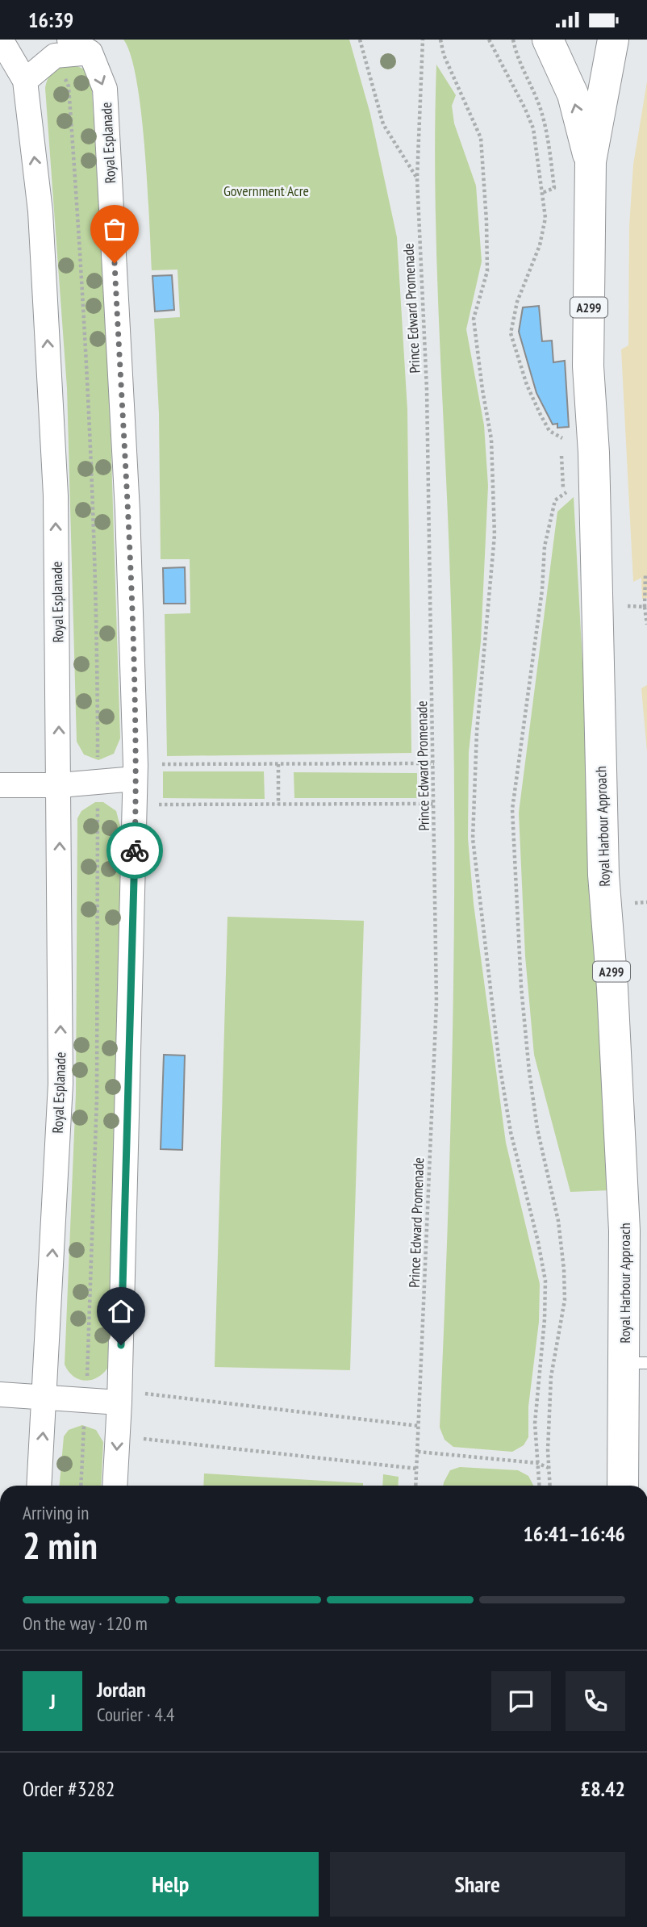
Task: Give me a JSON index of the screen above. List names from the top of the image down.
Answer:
{
  "streets": {
    "highway": ["A299", "Royal Harbour Approach"],
    "street": ["Royal Esplanade"],
    "path": ["Prince Edward Promenade"]
  },
  "parks": ["Government Acre"],
  "page": {
    "status": "16:39",
    "heading": ["2 min", "Arriving in", "16:41–16:46"],
    "panel": [
      "Jordan",
      "Courier · 4.4",
      "Order #3282",
      "£8.42"
    ],
    "bar": "On the way · 120 m",
    "round": "J",
    "buttons": ["Help", "Share"]
  }
}
